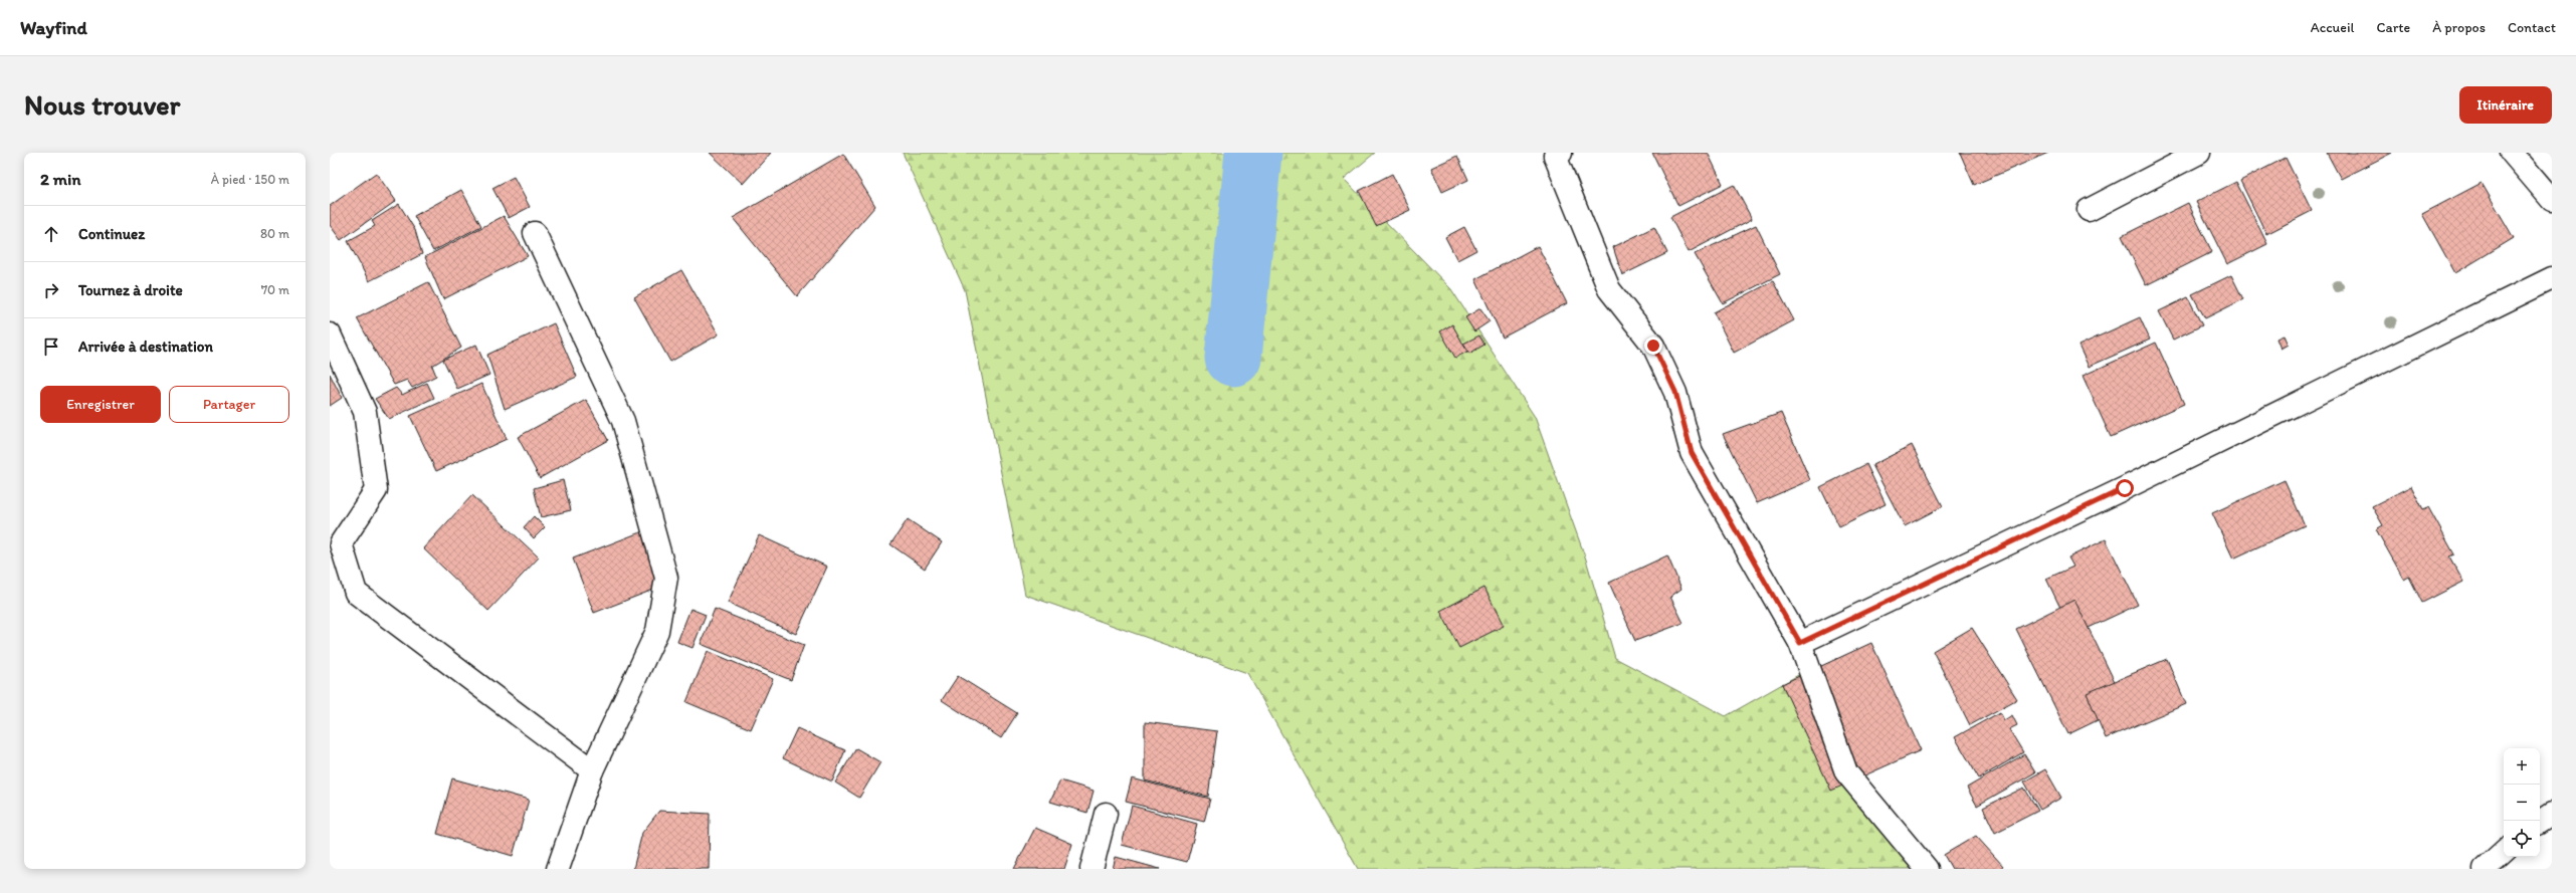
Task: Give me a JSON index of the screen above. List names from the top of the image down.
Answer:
{
  "page": {
    "header": "Wayfind",
    "nav": [
      "Accueil",
      "Carte",
      "À propos",
      "Contact"
    ],
    "buttons": [
      "Itinéraire",
      ["Enregistrer", "Partager"]
    ],
    "title": "Nous trouver",
    "heading": ["2 min", "À pied · 150 m"],
    "list": [
      ["Continuez", "80 m"],
      ["Tournez à droite", "70 m"],
      "Arrivée à destination"
    ],
    "map_buttons": ["+", "−"]
  }
}
